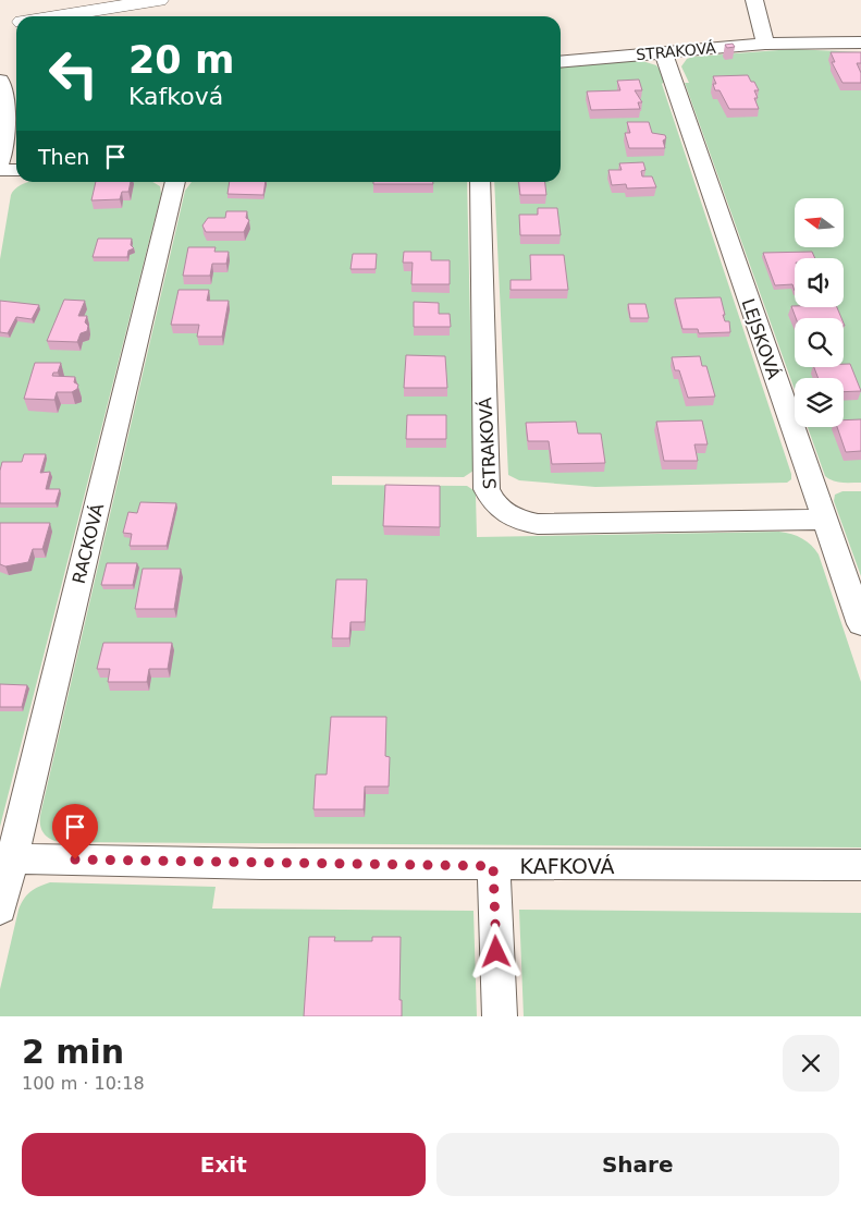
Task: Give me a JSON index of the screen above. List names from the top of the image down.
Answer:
{
  "streets": {
    "street": [
      "STRAKOVÁ",
      "LEJSKOVÁ",
      "RACKOVÁ",
      "KAFKOVÁ"
    ]
  },
  "crossings": [
    ["STRAKOVÁ", "LEJSKOVÁ"],
    ["RACKOVÁ", "KAFKOVÁ"]
  ],
  "north": "left",
  "page": {
    "turn": ["20 m", "Kafková"],
    "then": "Then",
    "heading": ["2 min", "100 m · 10:18"],
    "buttons": ["Exit", "Share"]
  }
}
